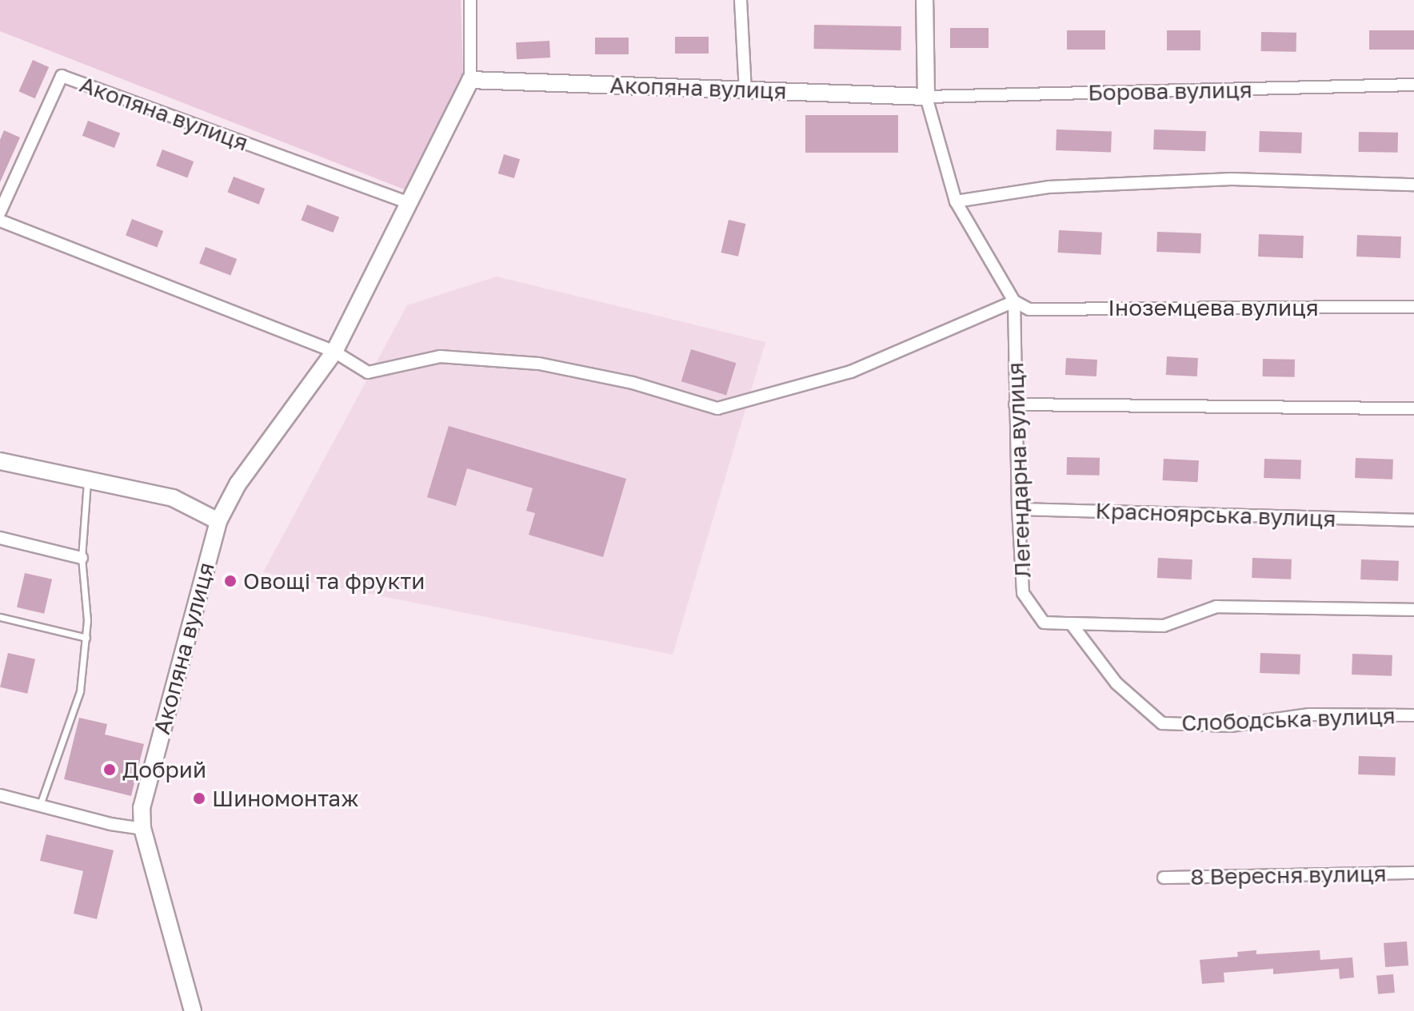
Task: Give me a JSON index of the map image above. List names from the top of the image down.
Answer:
{
  "streets": {
    "main road": ["Акопяна вулиця"],
    "street": [
      "Борова вулиця",
      "Іноземцева вулиця",
      "Легендарна вулиця",
      "Красноярська вулиця",
      "Слободська вулиця",
      "8 Вересня вулиця"
    ]
  },
  "crossings": [
    ["Акопяна вулиця", "Борова вулиця"],
    ["Іноземцева вулиця", "Легендарна вулиця"],
    ["Легендарна вулиця", "Красноярська вулиця"],
    ["Легендарна вулиця", "Слободська вулиця"]
  ],
  "places": ["Овощі та фрукти", "Добрий", "Шиномонтаж"]
}
